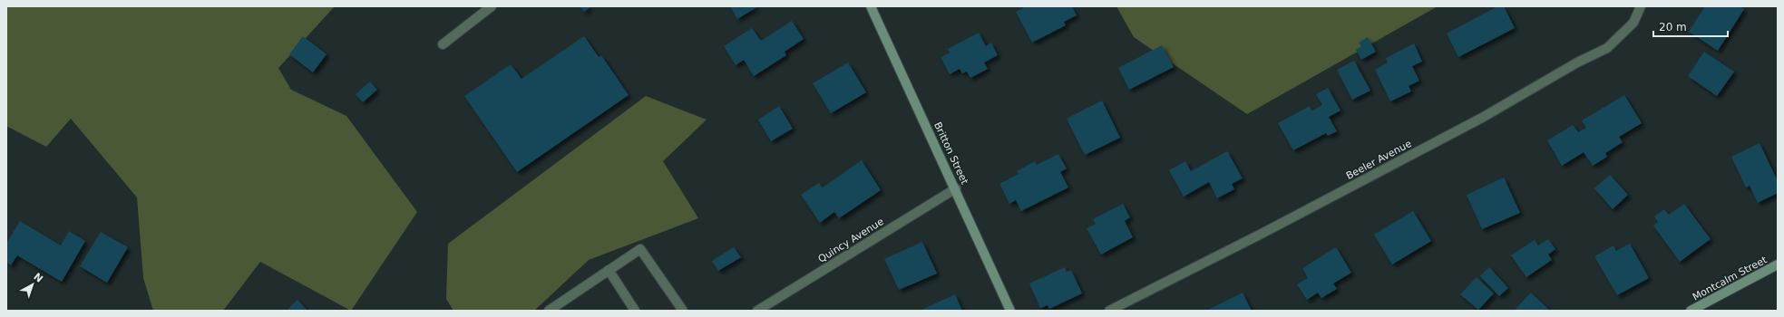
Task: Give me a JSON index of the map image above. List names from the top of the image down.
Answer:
{
  "streets": {
    "street": [
      "Britton Street",
      "Beeler Avenue",
      "Quincy Avenue",
      "Montcalm Street"
    ]
  },
  "crossings": [
    ["Britton Street", "Quincy Avenue"]
  ],
  "scale_bar": "20 m",
  "north": "top right"
}
